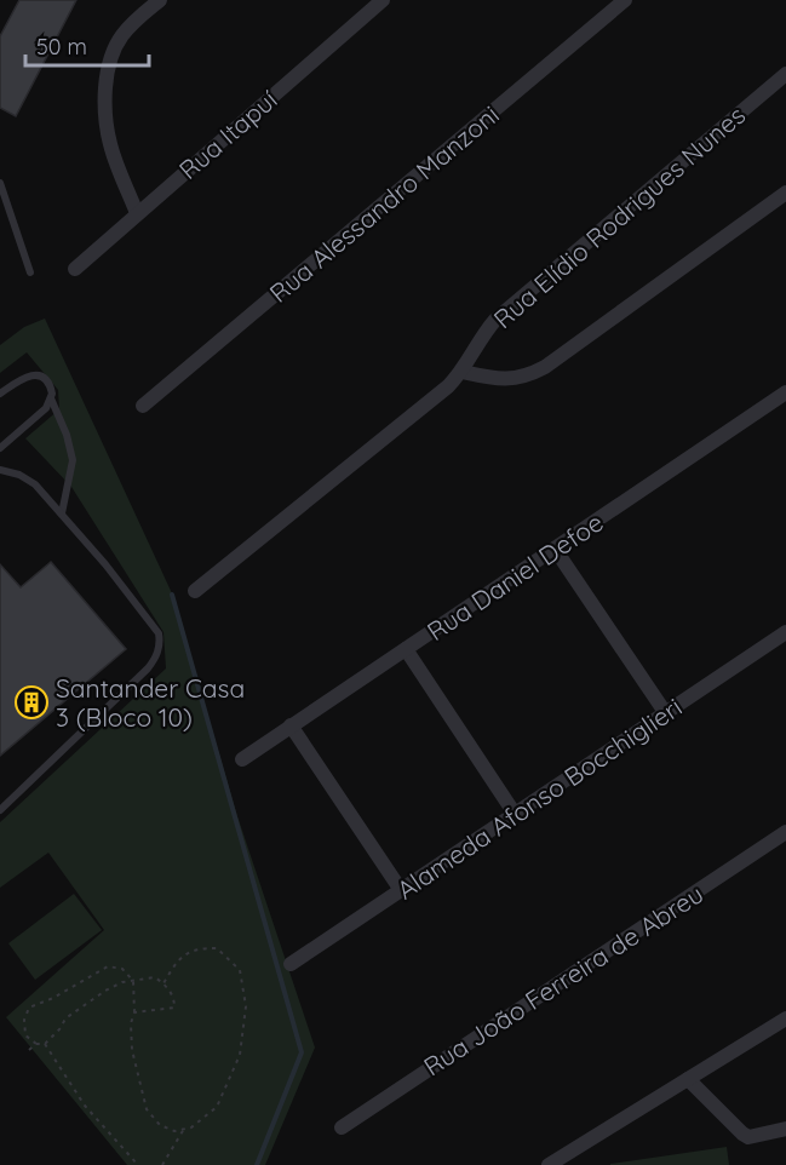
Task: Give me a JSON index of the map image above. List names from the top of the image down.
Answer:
{
  "streets": {
    "street": [
      "Rua Itapuí",
      "Rua Alessandro Manzoni",
      "Rua Elídio Rodrigues Nunes",
      "Rua Daniel Defoe",
      "Alameda Afonso Bocchiglieri",
      "Rua João Ferreira de Abreu"
    ]
  },
  "places": {
    "building": ["Santander Casa 3 (Bloco 10)"]
  },
  "scale_bar": "50 m"
}
